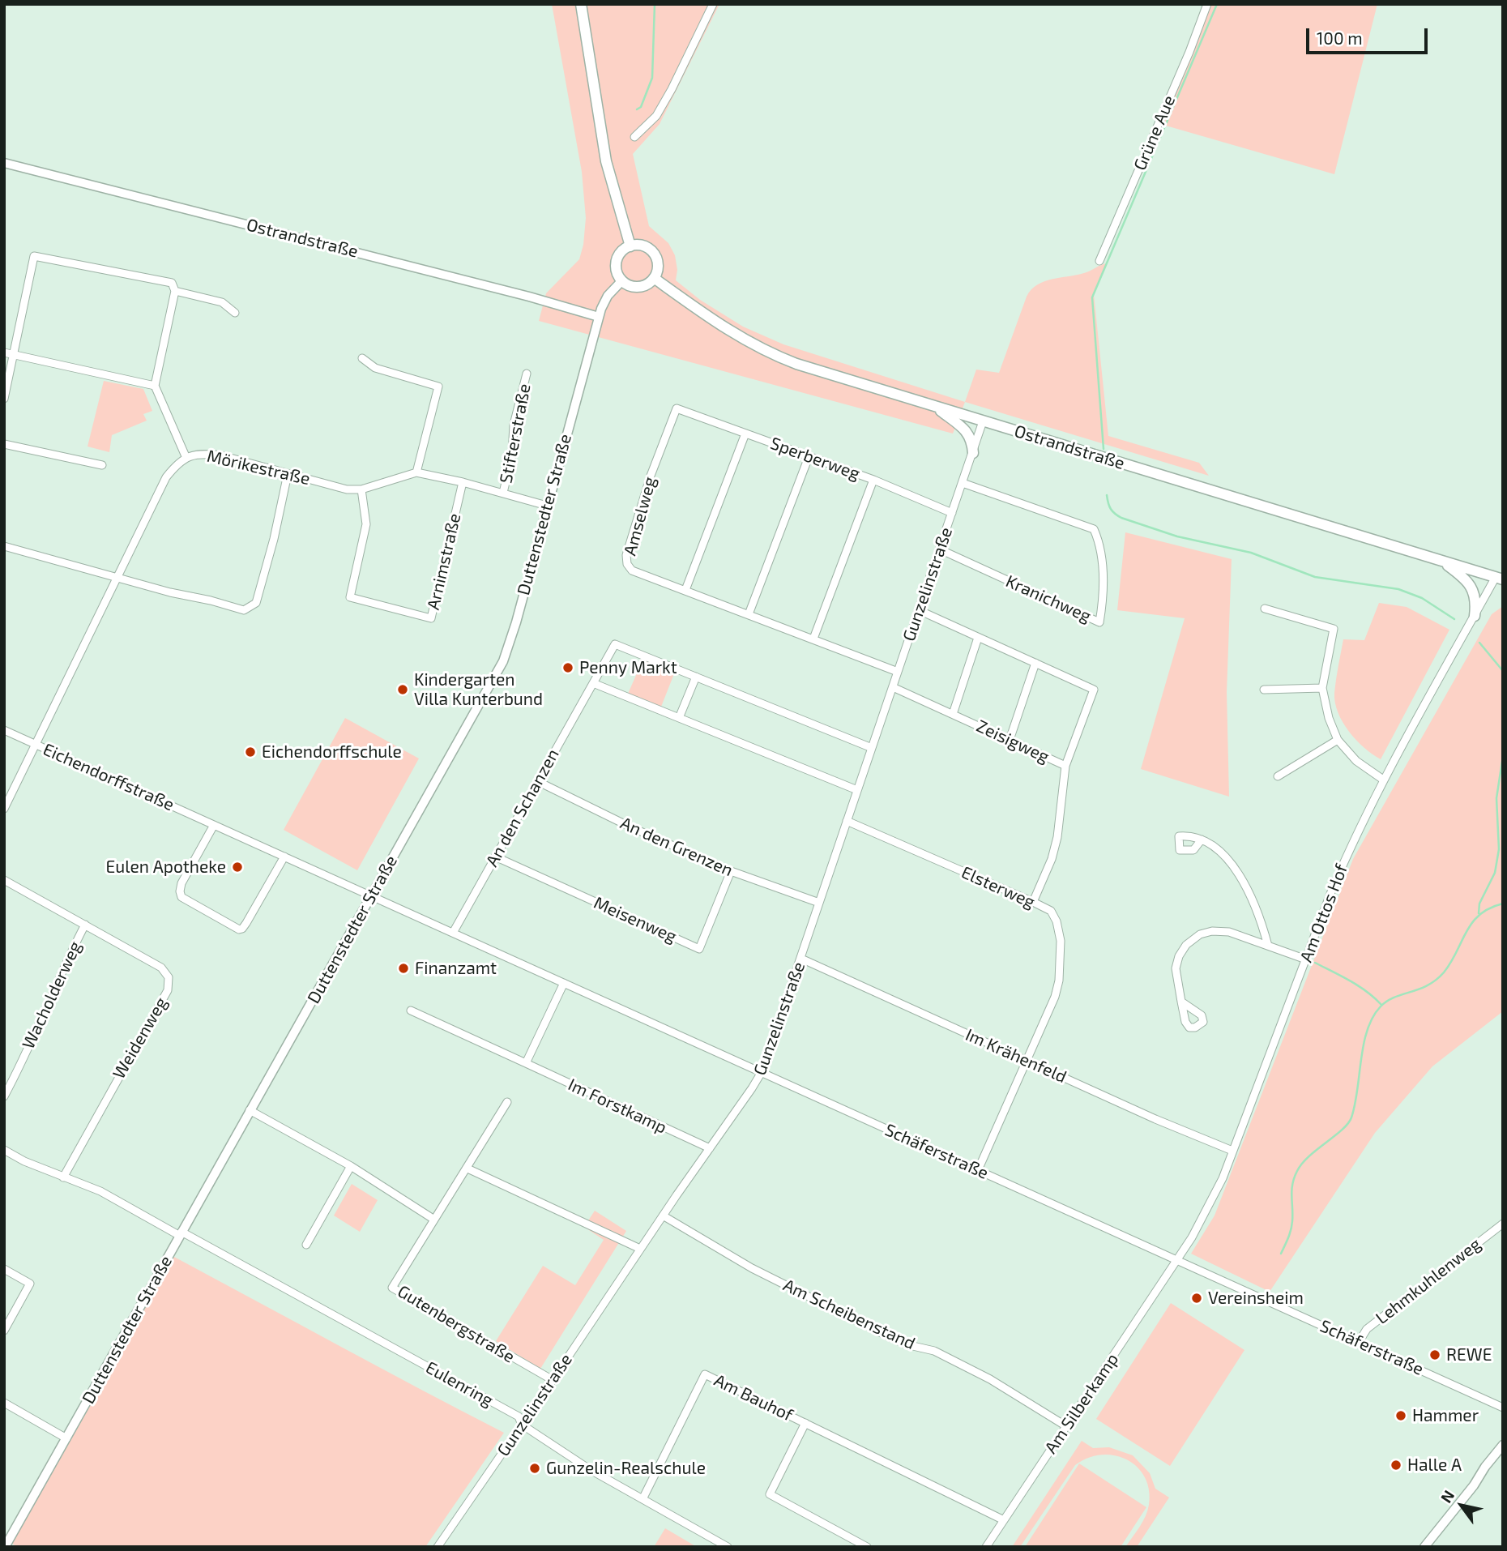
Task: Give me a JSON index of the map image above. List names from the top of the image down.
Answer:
{
  "streets": {
    "main road": ["Ostrandstraße"],
    "street": [
      "Grüne Aue",
      "Stifterstraße",
      "Sperberweg",
      "Mörikestraße",
      "Duttenstedter Straße",
      "Amselweg",
      "Arnimstraße",
      "Gunzelinstraße",
      "Kranichweg",
      "Zeisigweg",
      "Eichendorffstraße",
      "An den Schanzen",
      "An den Grenzen",
      "Elsterweg",
      "Am Ottos Hof",
      "Meisenweg",
      "Wacholderweg",
      "Weidenweg",
      "Im Krähenfeld",
      "Im Forstkamp",
      "Schäferstraße",
      "Lehmkuhlenweg",
      "Am Scheibenstand",
      "Gutenbergstraße",
      "Eulenring",
      "Am Bauhof",
      "Am Silberkamp"
    ]
  },
  "crossings": [
    ["Ostrandstraße", "Duttenstedter Straße"],
    ["Ostrandstraße", "Gunzelinstraße"],
    ["Ostrandstraße", "Am Ottos Hof"],
    ["Stifterstraße", "Mörikestraße"],
    ["Sperberweg", "Amselweg"],
    ["Sperberweg", "Gunzelinstraße"],
    ["Mörikestraße", "Duttenstedter Straße"],
    ["Mörikestraße", "Arnimstraße"],
    ["Mörikestraße", "Eichendorffstraße"],
    ["Duttenstedter Straße", "Eichendorffstraße"],
    ["Duttenstedter Straße", "Schäferstraße"],
    ["Duttenstedter Straße", "Eulenring"],
    ["Amselweg", "Gunzelinstraße"],
    ["Gunzelinstraße", "Kranichweg"],
    ["Gunzelinstraße", "Zeisigweg"],
    ["Gunzelinstraße", "An den Schanzen"],
    ["Gunzelinstraße", "An den Grenzen"],
    ["Gunzelinstraße", "Elsterweg"],
    ["Gunzelinstraße", "Im Krähenfeld"],
    ["Gunzelinstraße", "Im Forstkamp"],
    ["Gunzelinstraße", "Schäferstraße"],
    ["Gunzelinstraße", "Am Scheibenstand"],
    ["Gunzelinstraße", "Gutenbergstraße"],
    ["Gunzelinstraße", "Eulenring"],
    ["Zeisigweg", "Elsterweg"],
    ["Eichendorffstraße", "Schäferstraße"],
    ["An den Schanzen", "An den Grenzen"],
    ["An den Schanzen", "Meisenweg"],
    ["An den Schanzen", "Schäferstraße"],
    ["An den Grenzen", "Meisenweg"],
    ["Elsterweg", "Im Krähenfeld"],
    ["Elsterweg", "Schäferstraße"],
    ["Am Ottos Hof", "Im Krähenfeld"],
    ["Am Ottos Hof", "Schäferstraße"],
    ["Am Ottos Hof", "Am Silberkamp"],
    ["Wacholderweg", "Weidenweg"],
    ["Weidenweg", "Eulenring"],
    ["Schäferstraße", "Lehmkuhlenweg"],
    ["Schäferstraße", "Am Silberkamp"],
    ["Am Scheibenstand", "Am Silberkamp"],
    ["Eulenring", "Am Bauhof"],
    ["Am Bauhof", "Am Silberkamp"]
  ],
  "places": [
    "Penny Markt",
    "Kindergarten Villa Kunterbund",
    "Eichendorffschule",
    "Eulen Apotheke",
    "Finanzamt",
    "Vereinsheim",
    "REWE",
    "Hammer",
    "Halle A",
    "Gunzelin-Realschule"
  ],
  "scale_bar": "100 m",
  "north": "top left"
}
